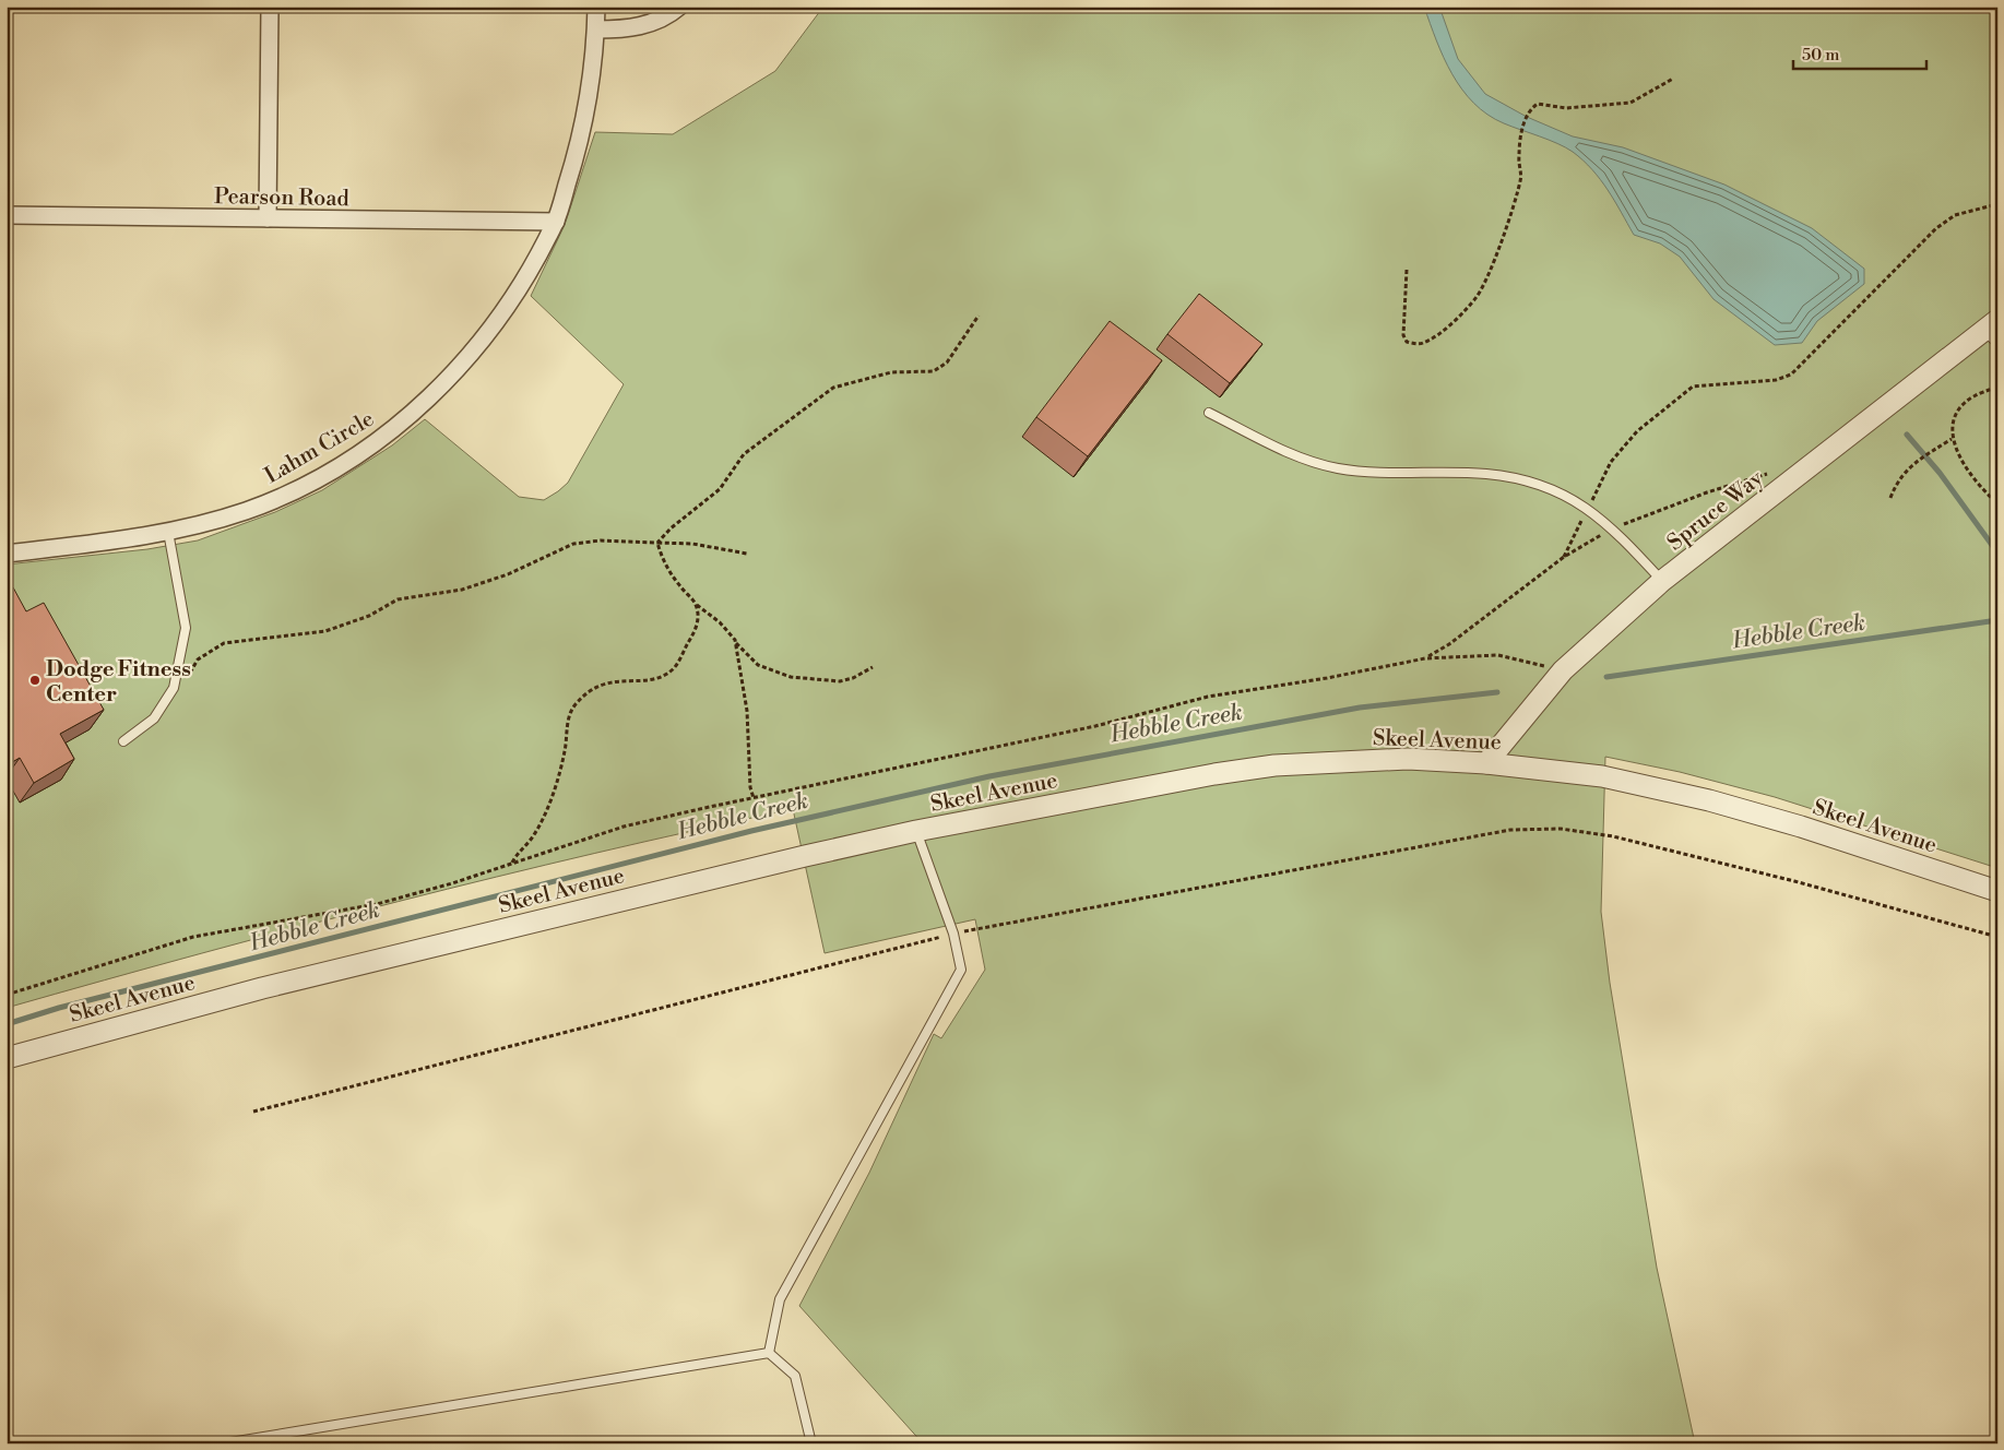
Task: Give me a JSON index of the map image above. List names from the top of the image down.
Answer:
{
  "streets": {
    "street": [
      "Pearson Road",
      "Lahm Circle",
      "Spruce Way",
      "Skeel Avenue"
    ]
  },
  "crossings": [
    ["Pearson Road", "Lahm Circle"],
    ["Spruce Way", "Skeel Avenue"]
  ],
  "water": ["Hebble Creek"],
  "places": ["Dodge Fitness Center"],
  "scale_bar": "50 m"
}
